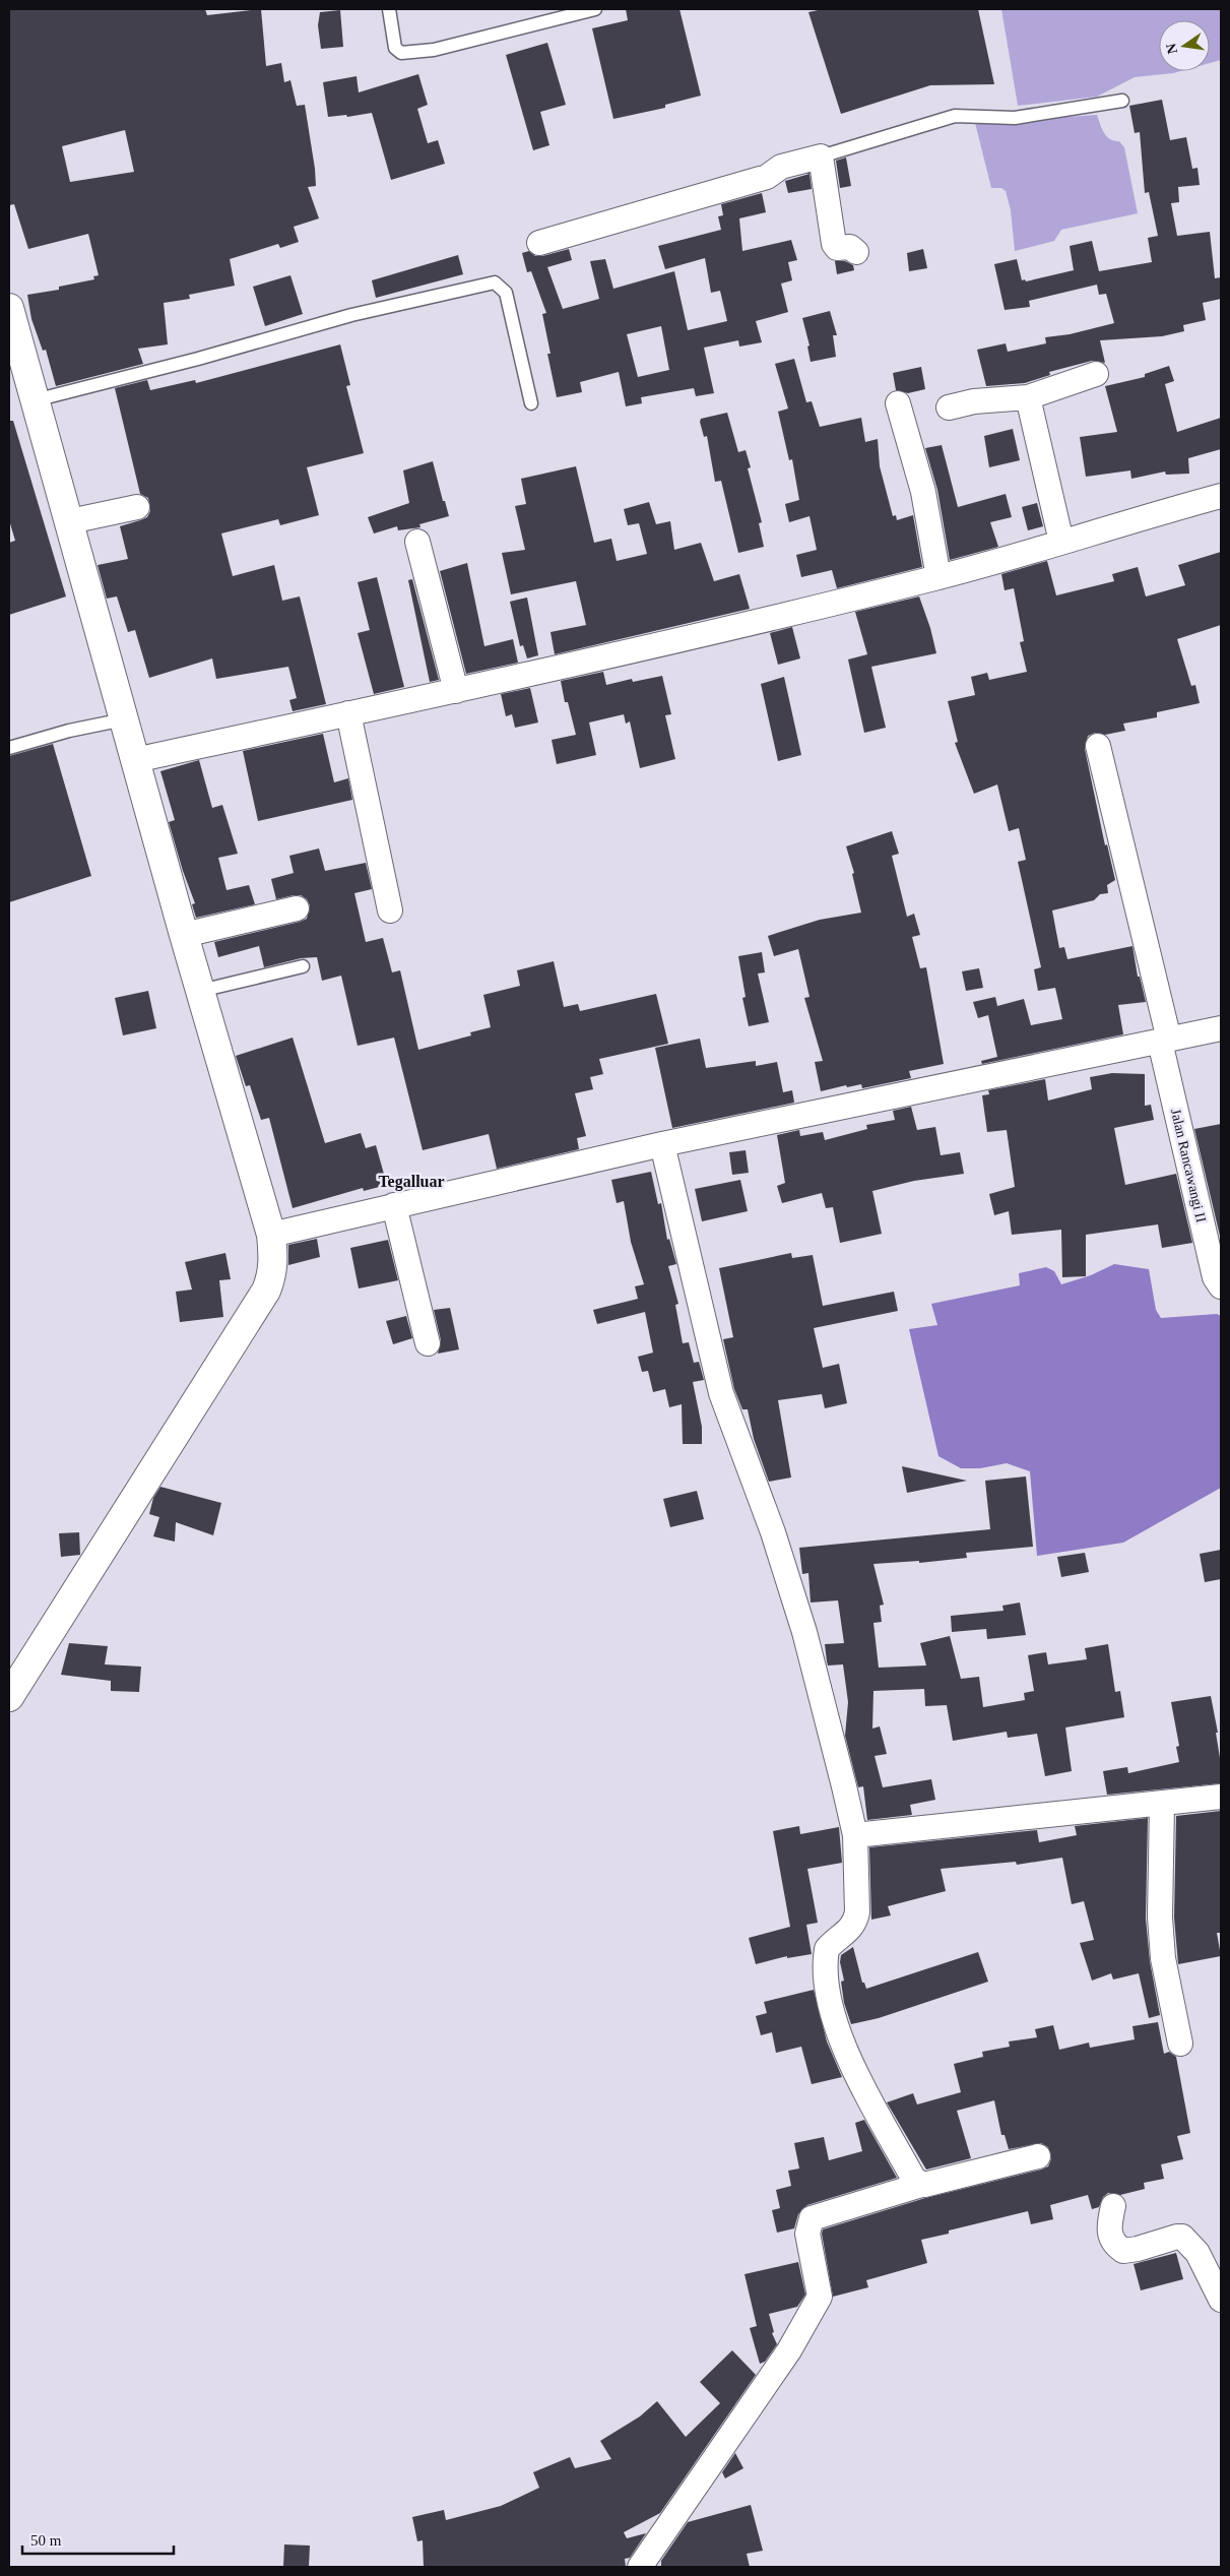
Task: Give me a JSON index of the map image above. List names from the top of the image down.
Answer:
{
  "streets": {
    "street": ["Jalan Rancawangi II"]
  },
  "districts": ["Tegalluar"],
  "scale_bar": "50 m",
  "north": "left"
}
